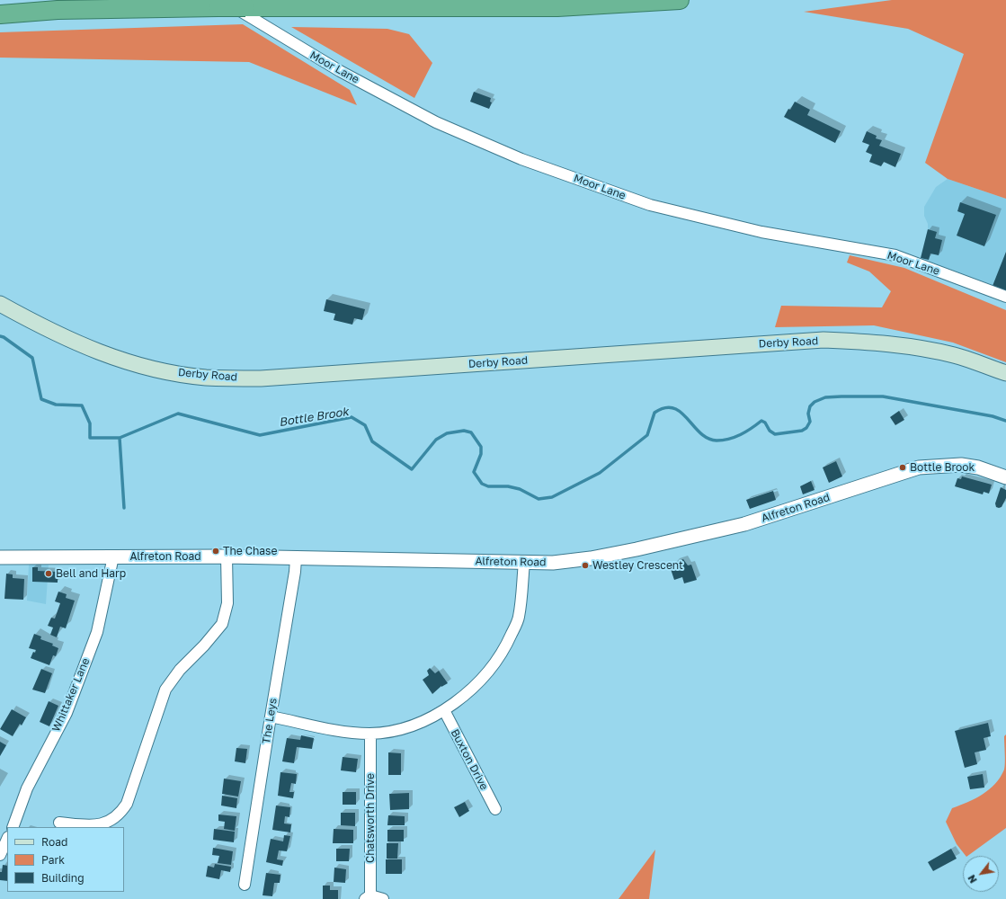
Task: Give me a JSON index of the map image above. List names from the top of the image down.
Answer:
{
  "streets": {
    "main road": ["Derby Road"],
    "street": [
      "Moor Lane",
      "Alfreton Road",
      "Whittaker Lane",
      "The Leys",
      "Buxton Drive",
      "Chatsworth Drive"
    ]
  },
  "crossings": [
    ["Alfreton Road", "Whittaker Lane"],
    ["Alfreton Road", "The Leys"]
  ],
  "water": ["Bottle Brook"],
  "places": [
    "Bottle Brook",
    "The Chase",
    "Westley Crescent",
    "Bell and Harp"
  ],
  "legend": ["Road", "Park", "Building"],
  "north": "bottom left"
}
